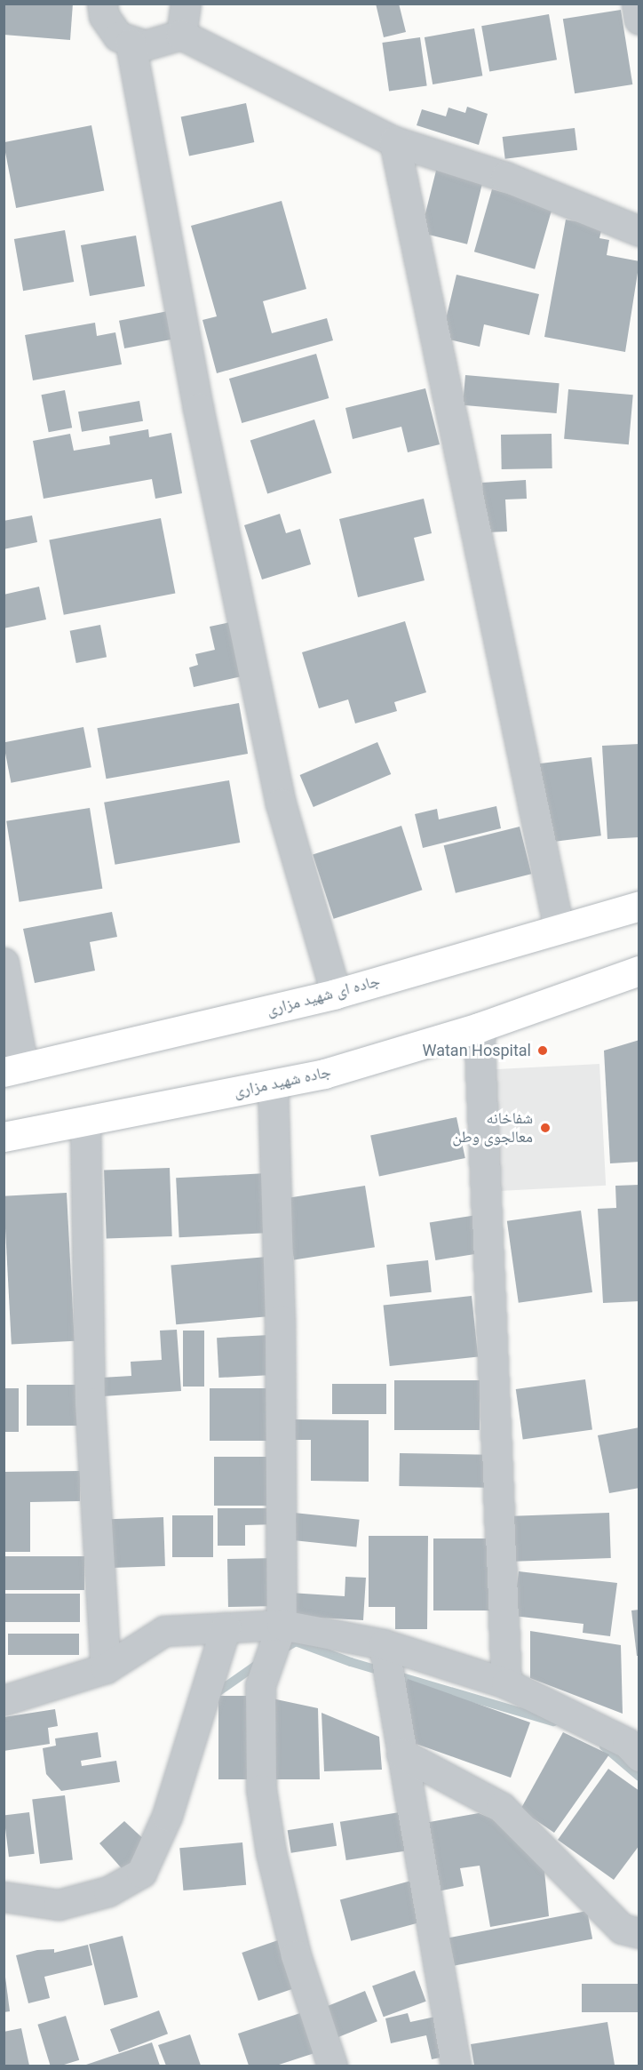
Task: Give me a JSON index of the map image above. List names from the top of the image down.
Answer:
{
  "streets": {
    "main road": ["جاده ای شهید مزاری", "جاده شهید مزاری"]
  },
  "places": ["Watan Hospital", "شفاخانه معالجوی وطن"]
}
